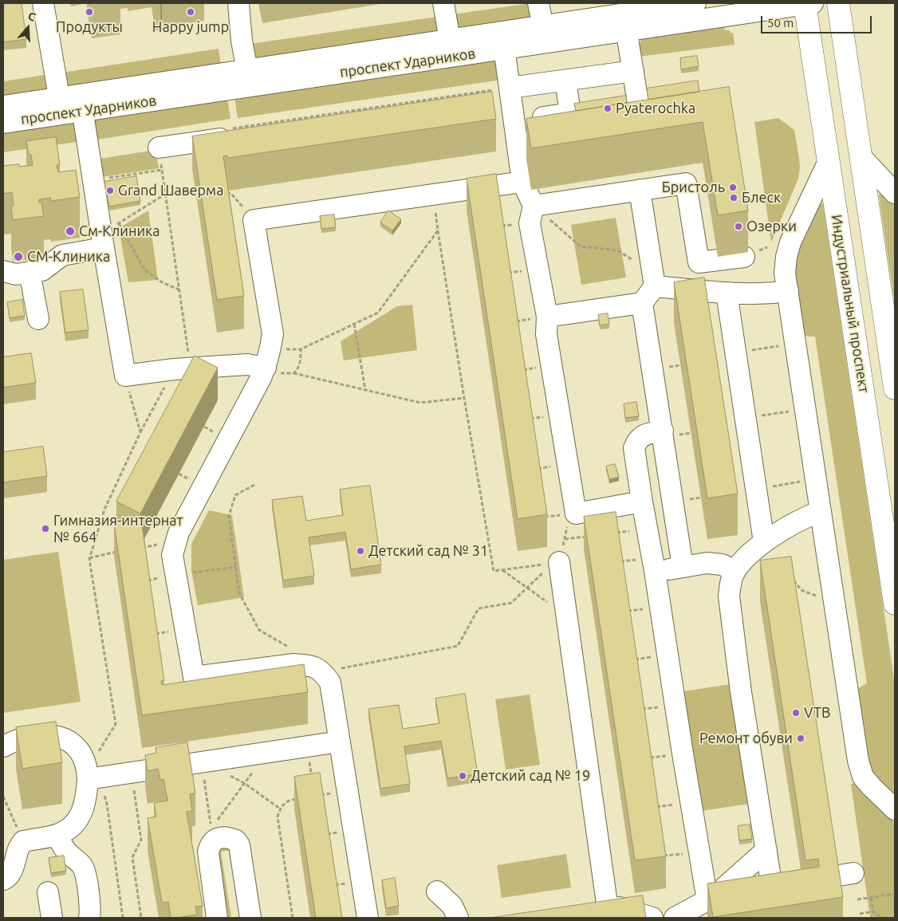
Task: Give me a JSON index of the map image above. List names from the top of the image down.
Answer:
{
  "streets": {
    "main road": ["Индустриальный проспект"],
    "street": ["проспект Ударников"]
  },
  "crossings": [
    ["проспект Ударников", "Индустриальный проспект"]
  ],
  "places": [
    "Продукты",
    "Happy jump",
    "Pyaterochka",
    "Бристоль",
    "Grand Шаверма",
    "Блеск",
    "Озерки",
    "См-Клиника",
    "СМ-Клиника",
    "Гимназия-интернат № 664",
    "Детский сад № 31",
    "VTB",
    "Ремонт обуви",
    "Детский сад № 19"
  ],
  "scale_bar": "50 m",
  "north": "top"
}
